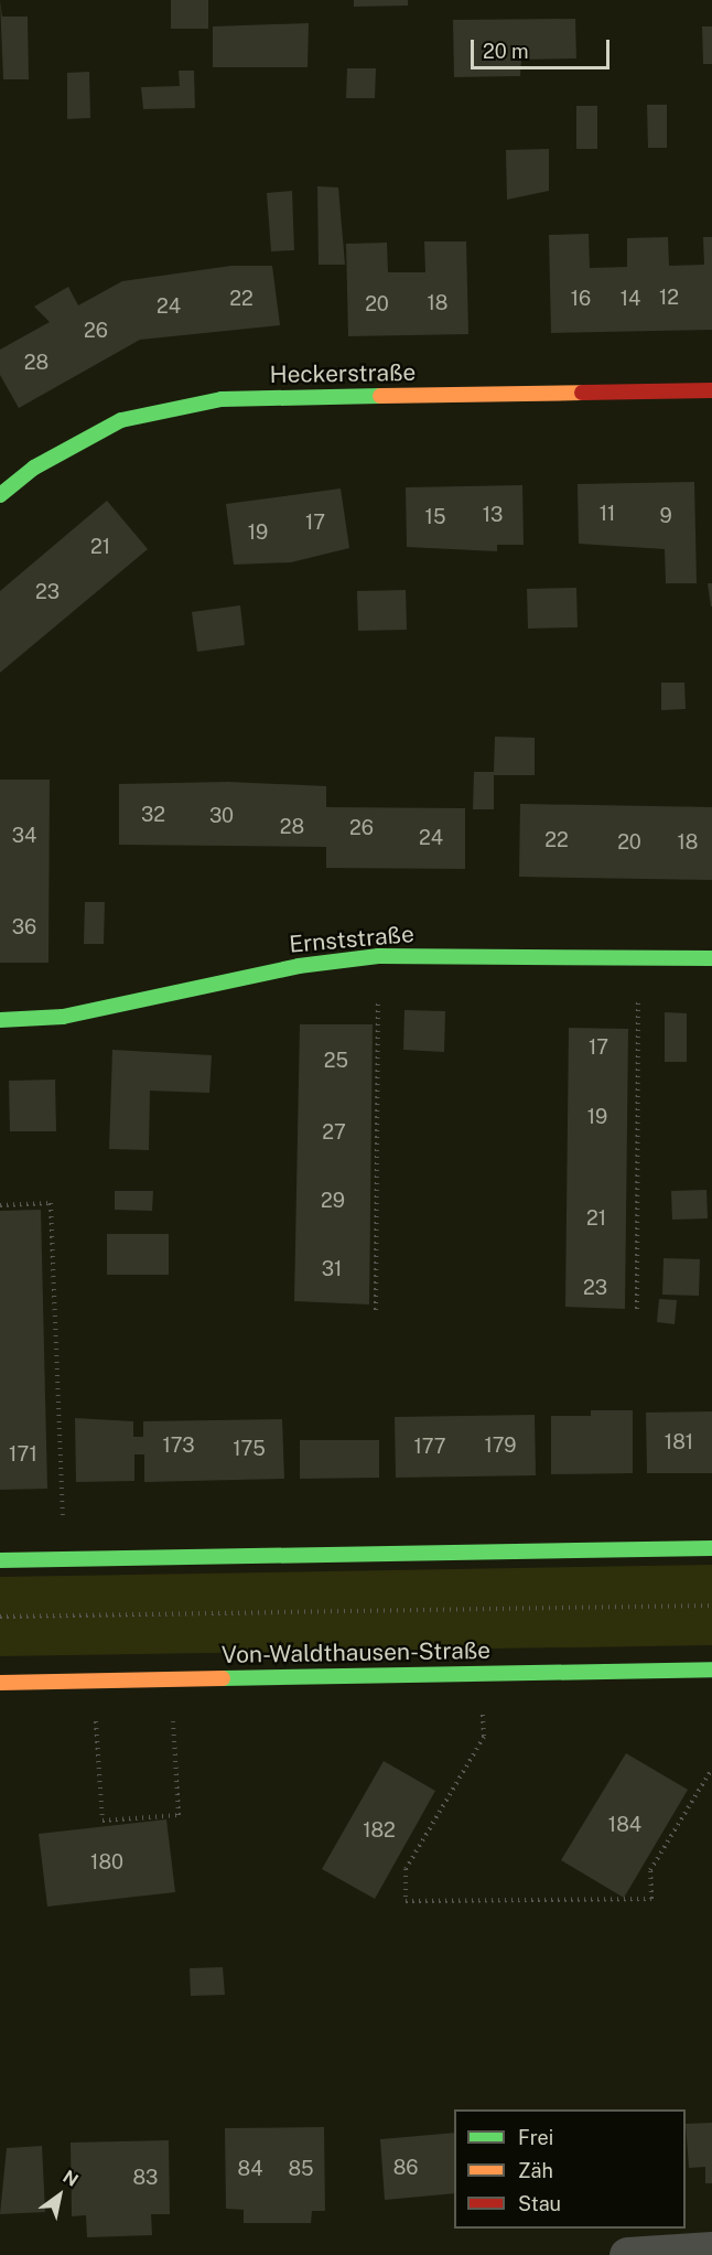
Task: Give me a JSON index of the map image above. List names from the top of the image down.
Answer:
{
  "streets": {
    "street": ["Heckerstraße", "Ernststraße", "Von-Waldthausen-Straße"]
  },
  "house_numbers": [
    "12",
    "22",
    "16",
    "14",
    "18",
    "20",
    "24",
    "26",
    "28",
    "11",
    "13",
    "9",
    "15",
    "17",
    "19",
    "21",
    "23",
    "32",
    "30",
    "28",
    "26",
    "34",
    "24",
    "22",
    "20",
    "18",
    "36",
    "17",
    "25",
    "19",
    "27",
    "29",
    "21",
    "31",
    "23",
    "181",
    "173",
    "179",
    "177",
    "175",
    "171",
    "184",
    "182",
    "180",
    "86",
    "84",
    "85",
    "83"
  ],
  "legend": ["Frei", "Zäh", "Stau"],
  "scale_bar": "20 m",
  "north": "top right"
}
